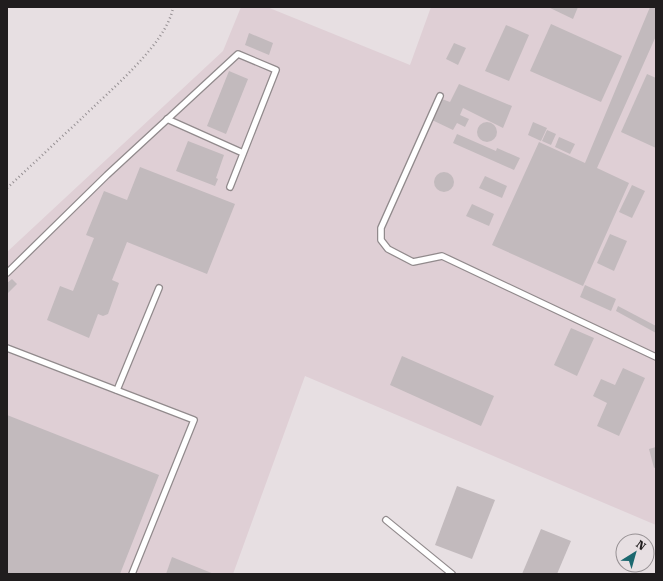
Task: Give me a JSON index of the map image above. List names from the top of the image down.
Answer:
{
  "north": "top right"
}
